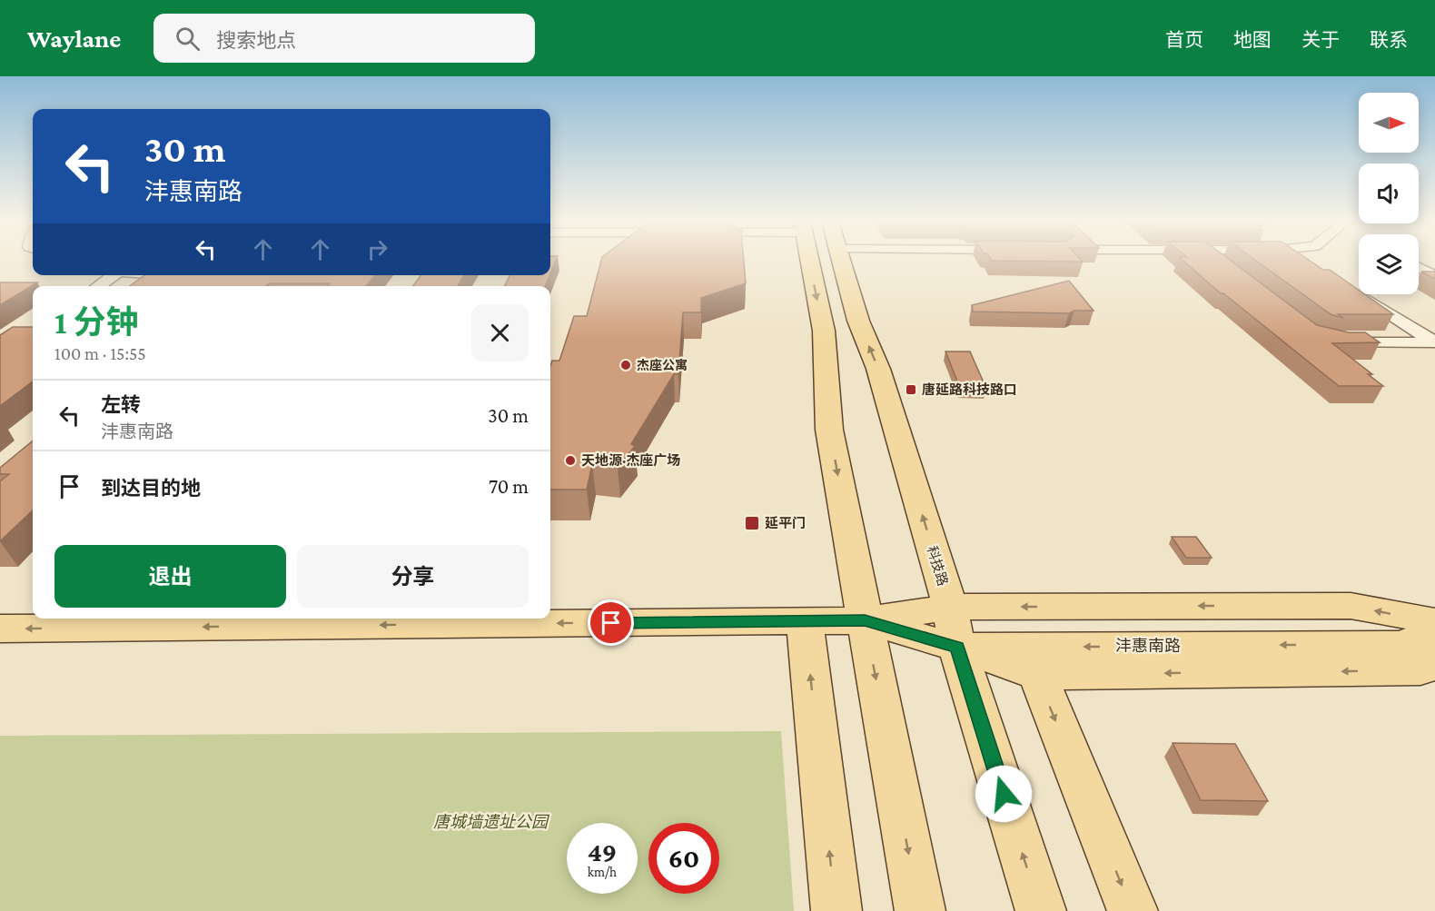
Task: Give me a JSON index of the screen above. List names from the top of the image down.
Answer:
{
  "streets": {
    "main road": ["科技路", "沣惠南路"]
  },
  "parks": ["唐城墙遗址公园"],
  "places": {
    "other": ["杰座公寓", "天地源·杰座广场"],
    "transit": ["唐延路科技路口", "延平门"]
  },
  "north": "right",
  "page": {
    "header": "Waylane",
    "search": "搜索地点",
    "nav": [
      "首页",
      "地图",
      "关于",
      "联系"
    ],
    "turn": ["30 m", "沣惠南路"],
    "heading": ["1 分钟", "100 m · 15:55"],
    "list": [
      {
        "name": "左转",
        "note": "沣惠南路",
        "value": "30 m"
      },
      {
        "name": "到达目的地",
        "value": "70 m"
      }
    ],
    "buttons": ["退出", "分享"],
    "speed": "49 km/h",
    "limit": "60"
  }
}
